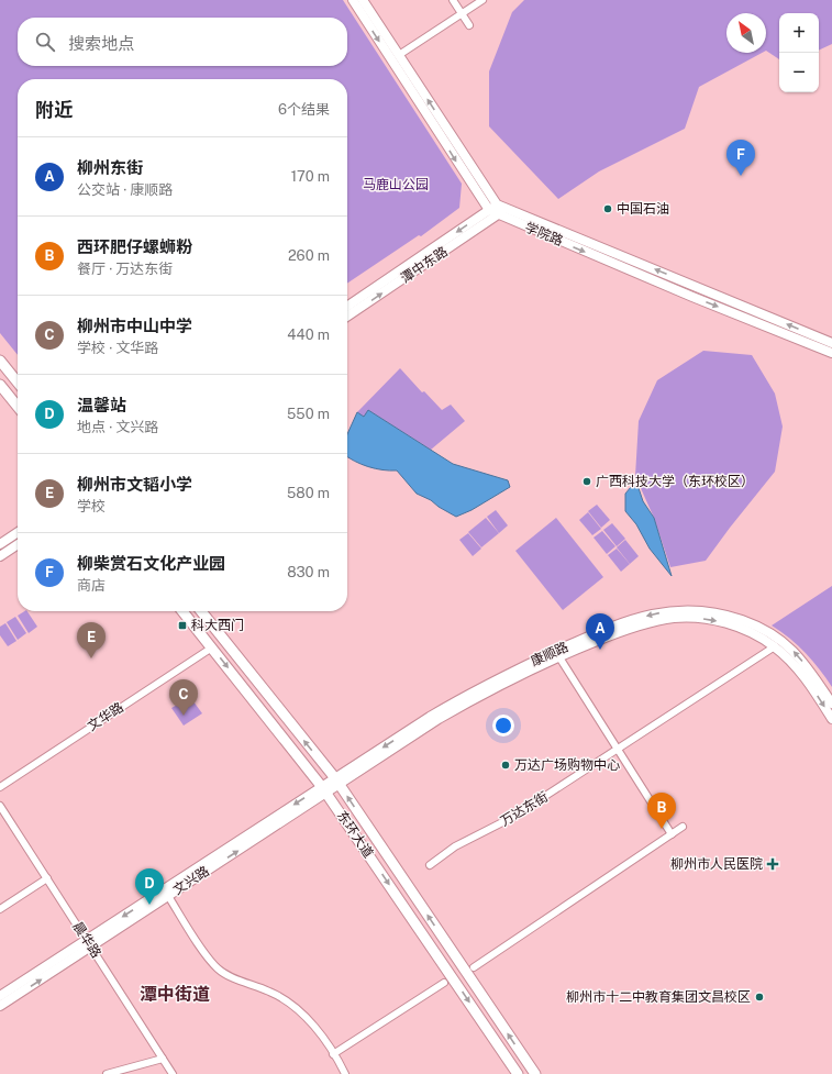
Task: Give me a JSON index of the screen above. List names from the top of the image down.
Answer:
{
  "streets": {
    "highway": ["东环大道"],
    "main road": [
      "学院路",
      "潭中东路",
      "康顺路",
      "文兴路"
    ],
    "street": ["文华路", "万达东街", "晨华路"]
  },
  "crossings": [
    ["学院路", "潭中东路"],
    ["康顺路", "万达东街"],
    ["康顺路", "东环大道"],
    ["康顺路", "文兴路"],
    ["文华路", "东环大道"],
    ["东环大道", "文兴路"],
    ["文兴路", "晨华路"]
  ],
  "districts": ["潭中街道"],
  "parks": ["马鹿山公园"],
  "places": {
    "other": [
      "中国石油",
      "广西科技大学（东环校区）",
      "万达广场购物中心",
      "柳州市十二中教育集团文昌校区"
    ],
    "transit": ["科大西门"],
    "health": ["柳州市人民医院"]
  },
  "north": "top left",
  "page": {
    "map_buttons": ["+", "−"],
    "search": "搜索地点",
    "heading": ["附近", "6个结果"],
    "list": [
      {
        "mark": "A",
        "name": "柳州东街",
        "note": "公交站 · 康顺路",
        "value": "170 m"
      },
      {
        "mark": "B",
        "name": "西环肥仔螺蛳粉",
        "note": "餐厅 · 万达东街",
        "value": "260 m"
      },
      {
        "mark": "C",
        "name": "柳州市中山中学",
        "note": "学校 · 文华路",
        "value": "440 m"
      },
      {
        "mark": "D",
        "name": "温馨站",
        "note": "地点 · 文兴路",
        "value": "550 m"
      },
      {
        "mark": "E",
        "name": "柳州市文韬小学",
        "note": "学校",
        "value": "580 m"
      },
      {
        "mark": "F",
        "name": "柳柴赏石文化产业园",
        "note": "商店",
        "value": "830 m"
      }
    ],
    "pins": [
      "F",
      "A",
      "E",
      "C",
      "B",
      "D"
    ]
  }
}
